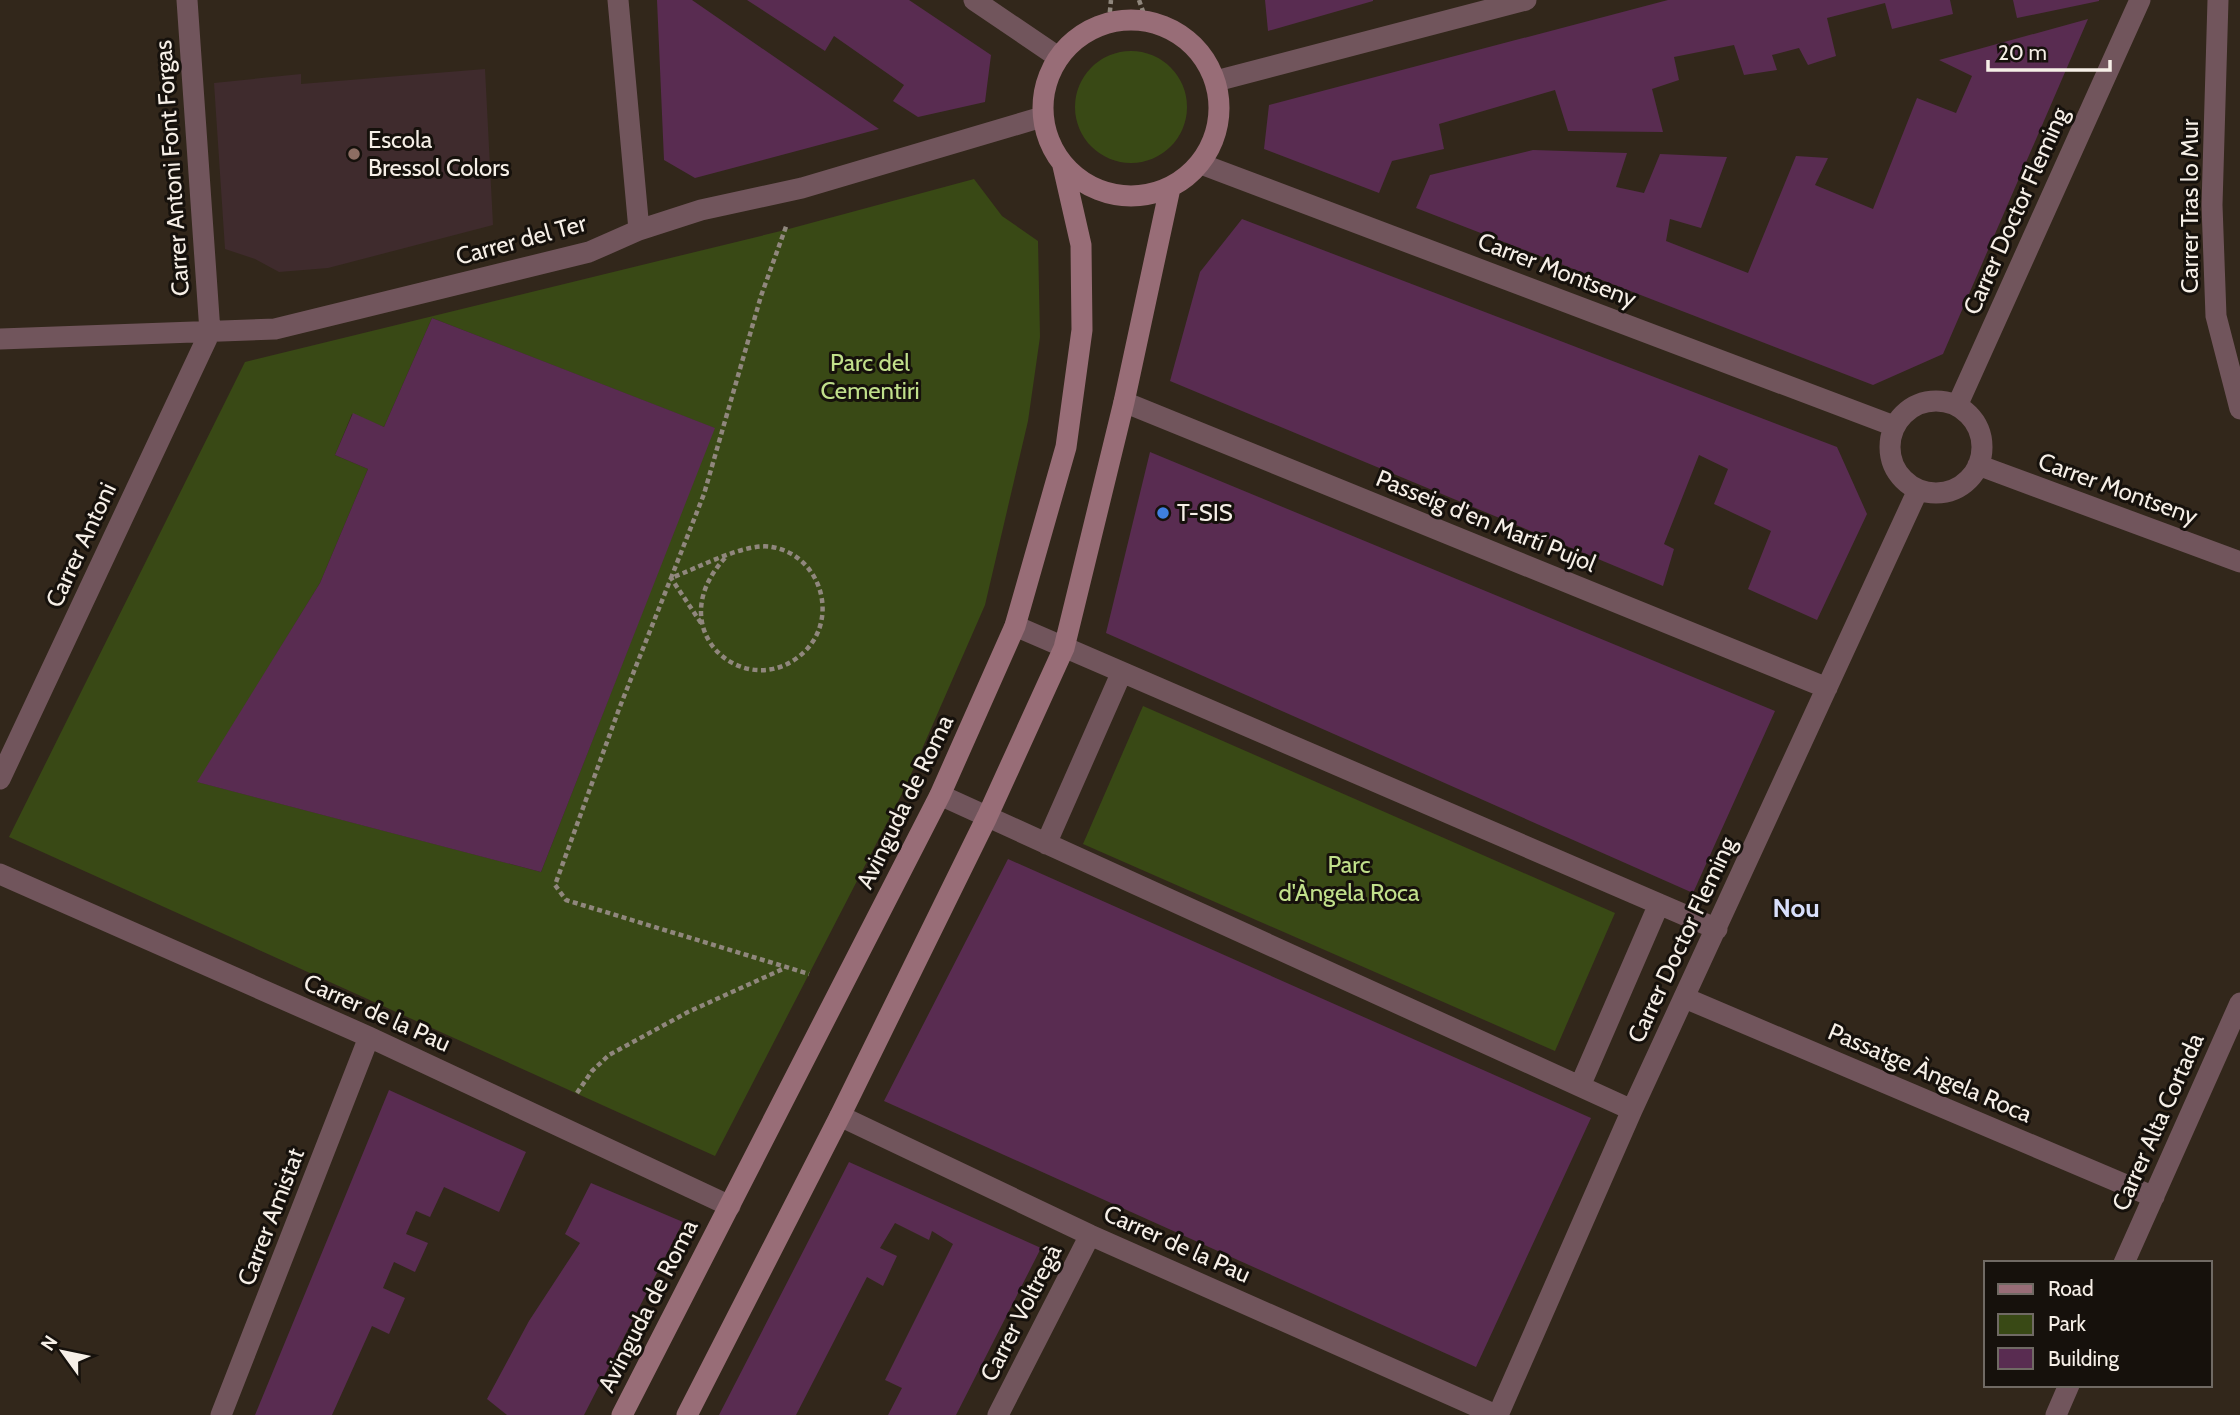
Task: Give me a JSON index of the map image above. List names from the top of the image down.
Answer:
{
  "streets": {
    "street": [
      "Carrer Antoni Font Forgas",
      "Carrer Tras lo Mur",
      "Carrer Doctor Fleming",
      "Carrer del Ter",
      "Carrer Montseny",
      "Passeig d'en Martí Pujol",
      "Carrer Antoni",
      "Avinguda de Roma",
      "Carrer de la Pau",
      "Passatge Àngela Roca",
      "Carrer Alta Cortada",
      "Carrer Amistat",
      "Carrer Voltregà"
    ]
  },
  "crossings": [
    ["Carrer Antoni Font Forgas", "Carrer del Ter"],
    ["Carrer Antoni Font Forgas", "Carrer Antoni"],
    ["Carrer Doctor Fleming", "Carrer Montseny"],
    ["Carrer Doctor Fleming", "Passeig d'en Martí Pujol"],
    ["Carrer Doctor Fleming", "Carrer de la Pau"],
    ["Carrer Doctor Fleming", "Passatge Àngela Roca"],
    ["Carrer del Ter", "Carrer Montseny"],
    ["Carrer del Ter", "Carrer Antoni"],
    ["Carrer del Ter", "Avinguda de Roma"],
    ["Carrer Montseny", "Avinguda de Roma"],
    ["Avinguda de Roma", "Carrer de la Pau"],
    ["Carrer de la Pau", "Carrer Amistat"],
    ["Carrer de la Pau", "Carrer Voltregà"],
    ["Passatge Àngela Roca", "Carrer Alta Cortada"]
  ],
  "districts": ["Nou"],
  "parks": ["Parc del Cementiri", "Parc d'Àngela Roca"],
  "places": ["Escola Bressol Colors", "T-SIS"],
  "legend": ["Road", "Park", "Building"],
  "scale_bar": "20 m",
  "north": "top left"
}
